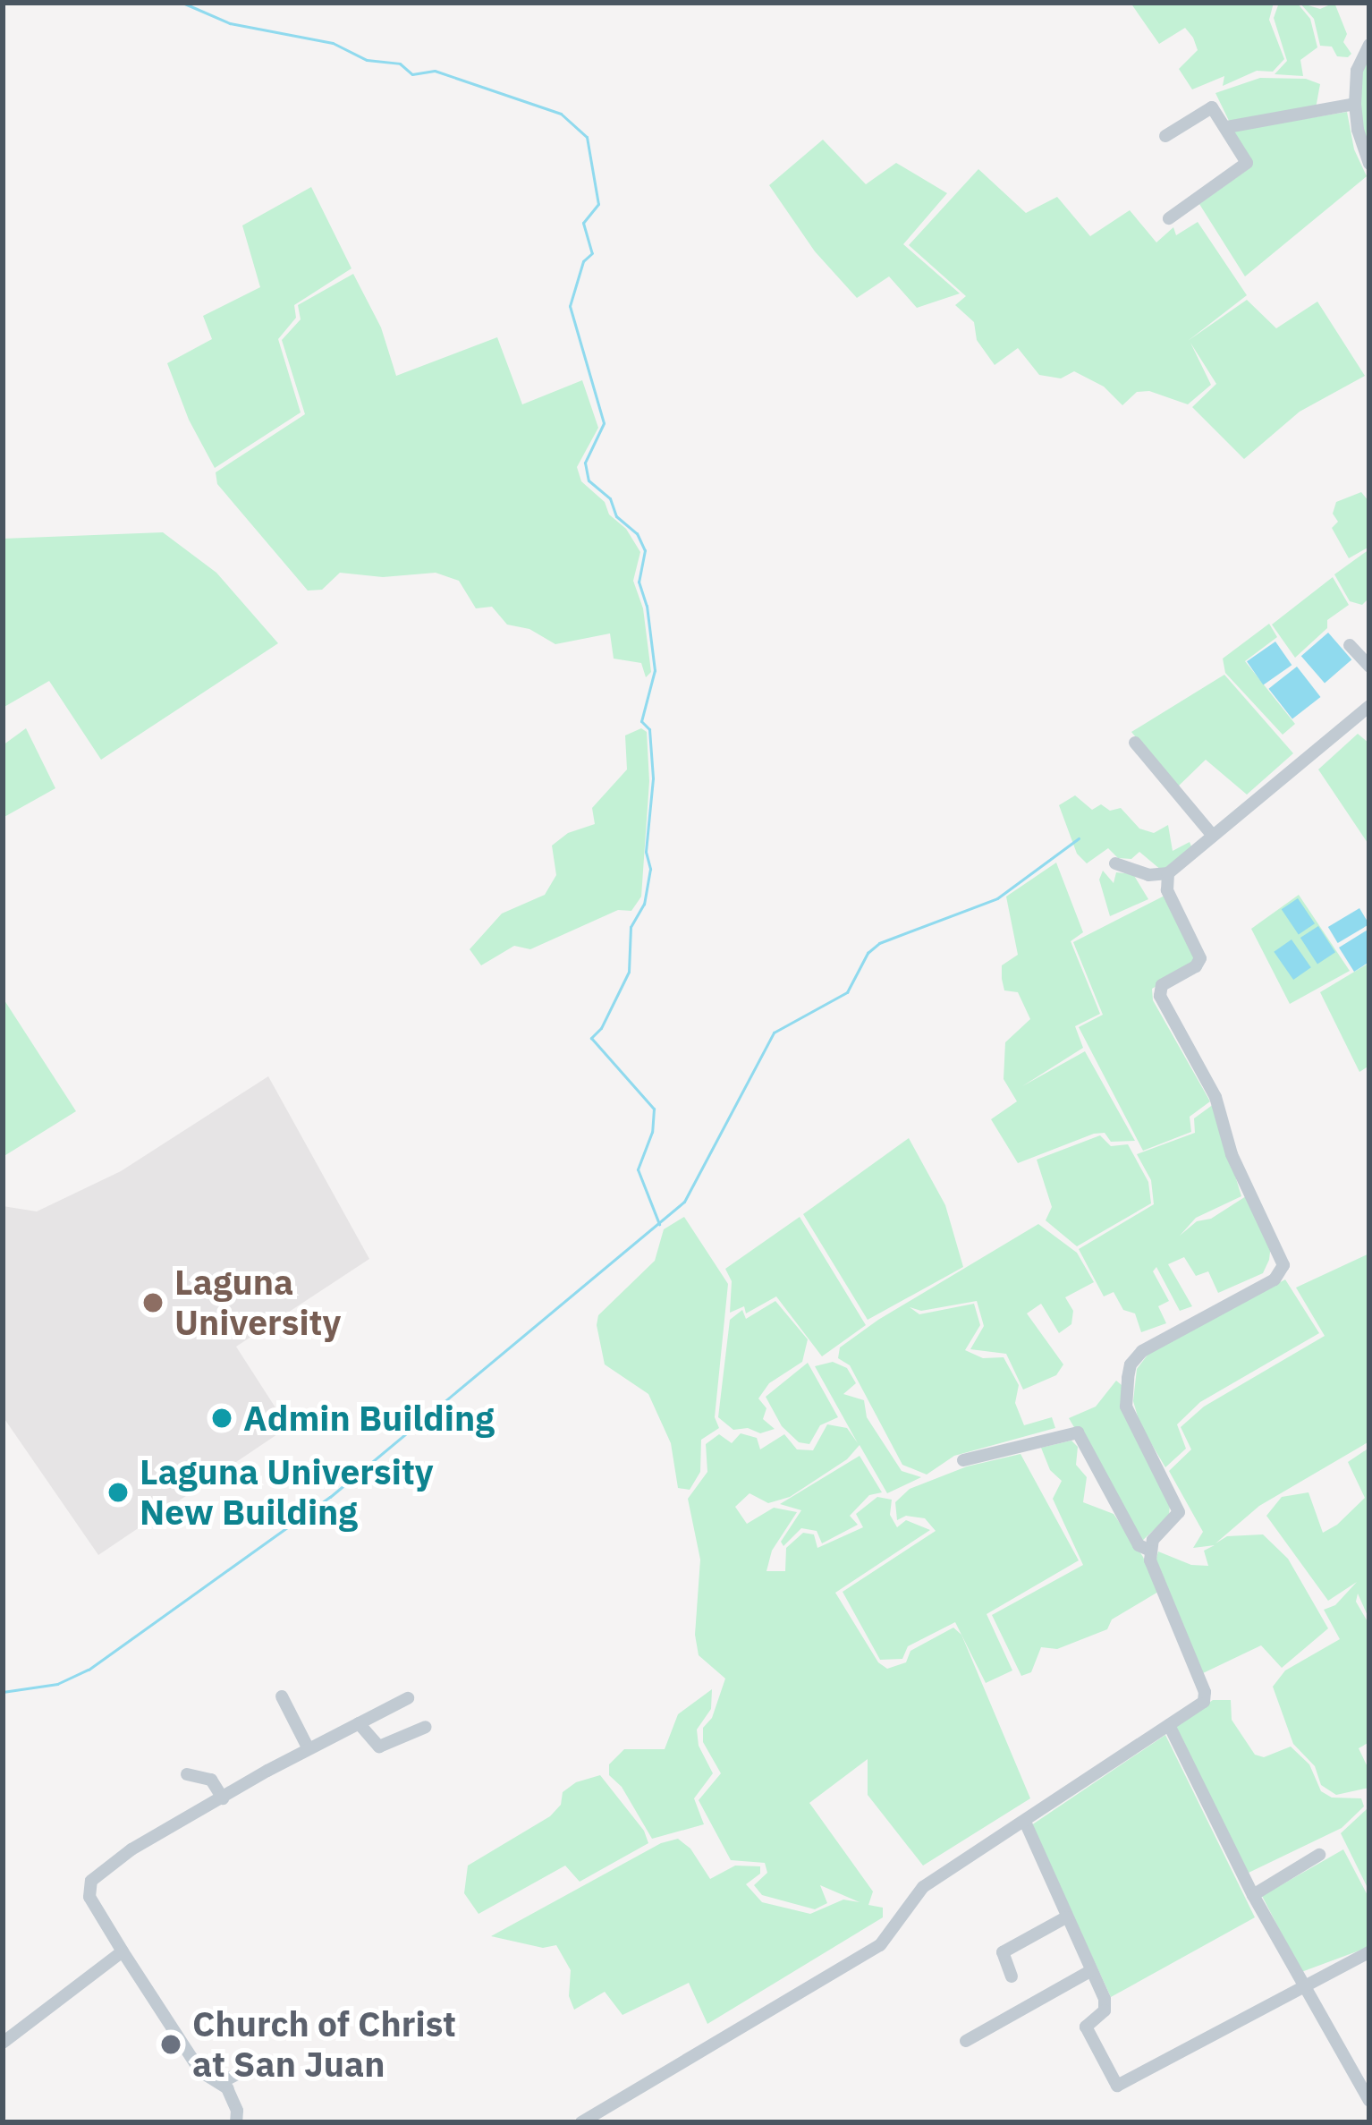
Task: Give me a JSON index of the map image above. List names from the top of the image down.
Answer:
{
  "places": [
    "Laguna University",
    "Admin Building",
    "Laguna University New Building",
    "Church of Christ at San Juan"
  ]
}
